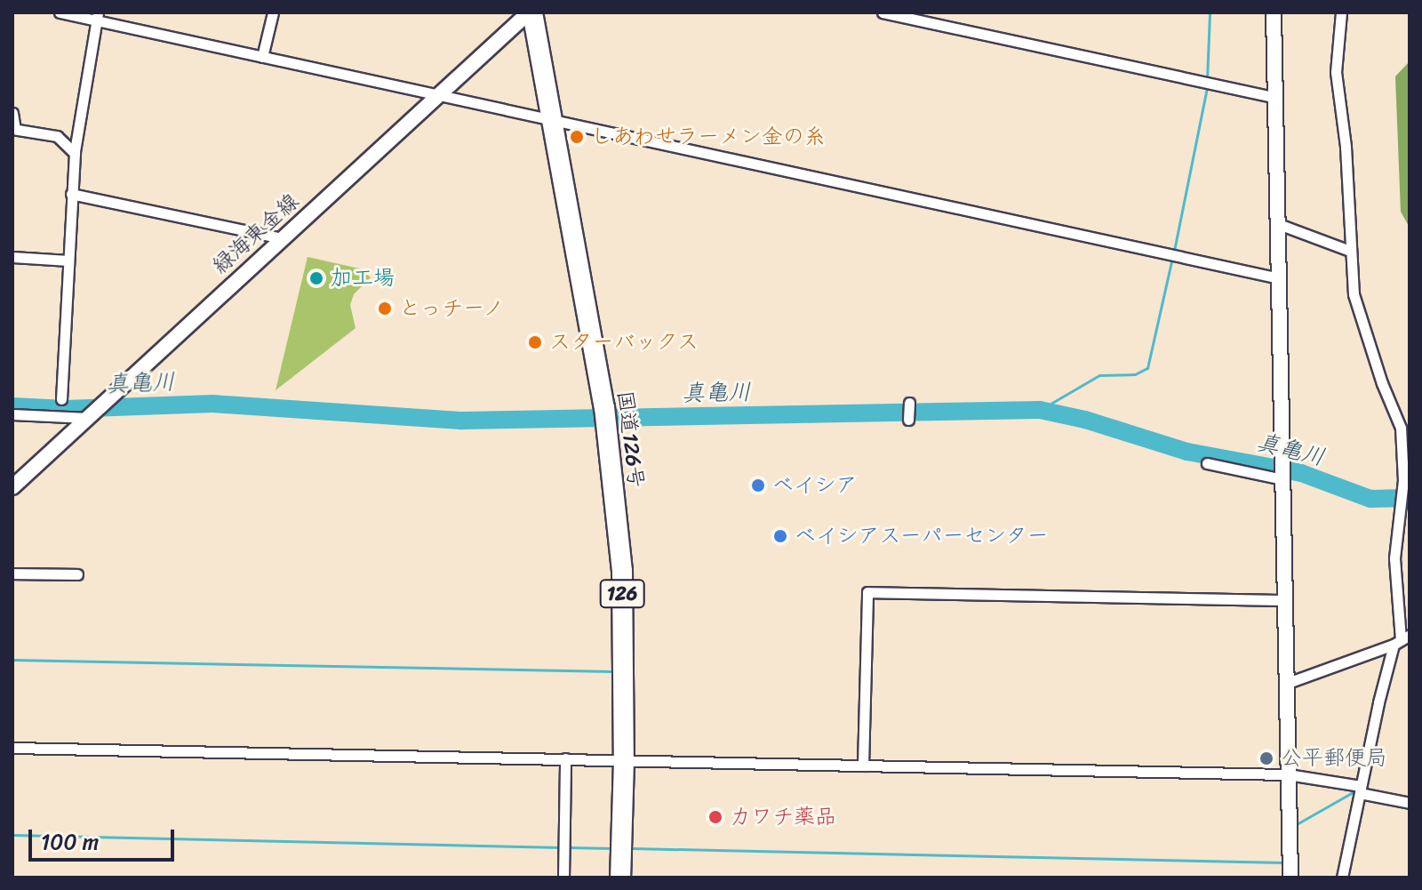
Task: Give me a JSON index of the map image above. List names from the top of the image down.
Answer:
{
  "streets": {
    "highway": ["国道126号", "126"],
    "street": ["緑海東金線"]
  },
  "crossings": [
    ["緑海東金線", "国道126号"]
  ],
  "water": ["真亀川"],
  "places": [
    "しあわせラーメン金の糸",
    "加工場",
    "とっチーノ",
    "スターバックス",
    "ベイシア",
    "ベイシアスーパーセンター",
    "公平郵便局",
    "カワチ薬品"
  ],
  "scale_bar": "100 m"
}
